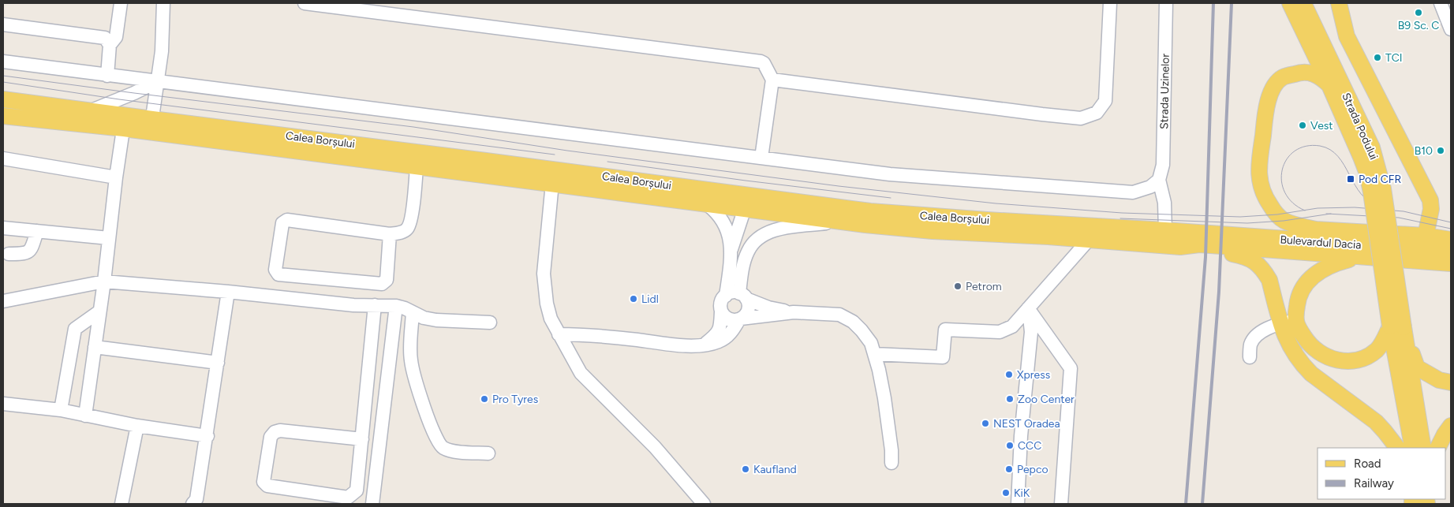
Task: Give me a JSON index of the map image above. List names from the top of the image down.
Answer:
{
  "streets": {
    "main road": ["Strada Podului", "Calea Borșului", "Bulevardul Dacia"],
    "street": ["Strada Uzinelor"]
  },
  "crossings": [
    ["Calea Borșului", "Bulevardul Dacia"]
  ],
  "places": {
    "other": [
      "B9 Sc. C",
      "TCI",
      "Vest",
      "B10",
      "Petrom",
      "Lidl",
      "Xpress",
      "Pro Tyres",
      "Zoo Center",
      "NEST Oradea",
      "CCC",
      "Kaufland",
      "Pepco",
      "KiK"
    ],
    "transit": ["Pod CFR"]
  },
  "legend": ["Road", "Railway"]
}
